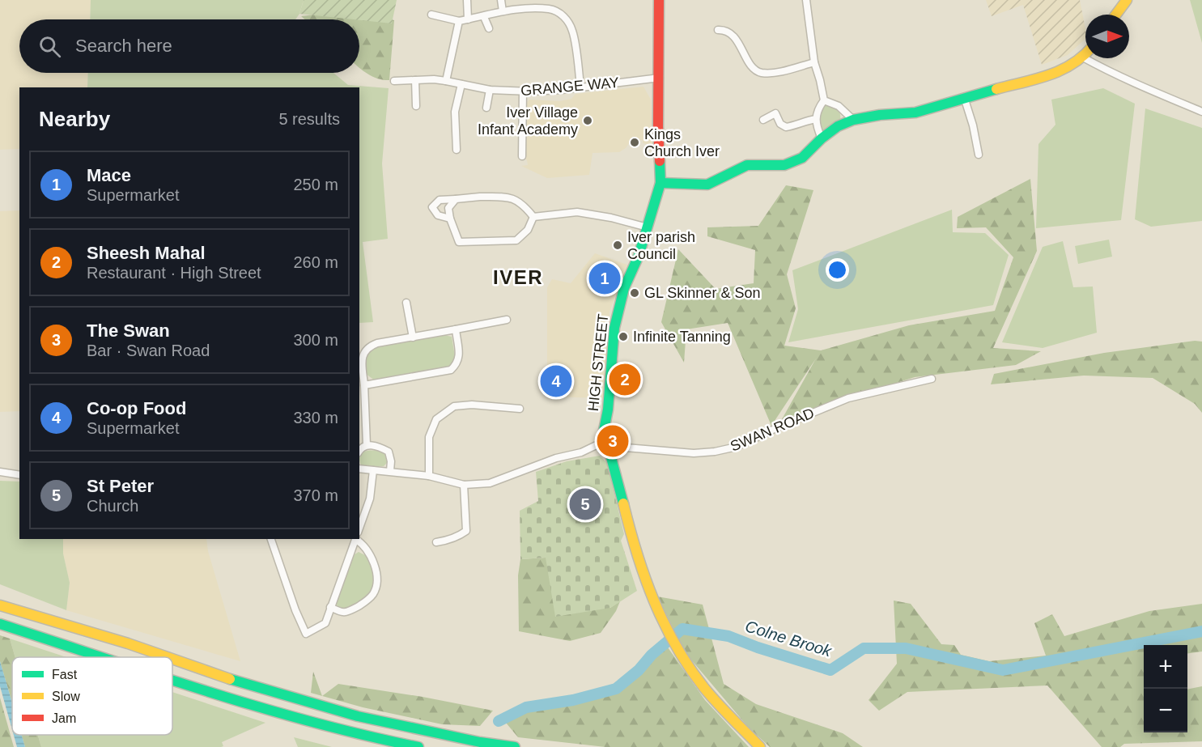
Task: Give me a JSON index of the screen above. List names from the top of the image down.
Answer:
{
  "streets": {
    "main road": ["HIGH STREET"],
    "street": ["GRANGE WAY", "SWAN ROAD"]
  },
  "crossings": [
    ["GRANGE WAY", "HIGH STREET"]
  ],
  "districts": ["IVER"],
  "water": ["Colne Brook"],
  "places": [
    "Iver Village Infant Academy",
    "Kings Church Iver",
    "Iver parish Council",
    "GL Skinner & Son",
    "Infinite Tanning"
  ],
  "legend": ["Fast", "Slow", "Jam"],
  "north": "right",
  "page": {
    "search": "Search here",
    "heading": ["Nearby", "5 results"],
    "list": [
      {
        "mark": "1",
        "name": "Mace",
        "note": "Supermarket",
        "value": "250 m"
      },
      {
        "mark": "2",
        "name": "Sheesh Mahal",
        "note": "Restaurant · High Street",
        "value": "260 m"
      },
      {
        "mark": "3",
        "name": "The Swan",
        "note": "Bar · Swan Road",
        "value": "300 m"
      },
      {
        "mark": "4",
        "name": "Co-op Food",
        "note": "Supermarket",
        "value": "330 m"
      },
      {
        "mark": "5",
        "name": "St Peter",
        "note": "Church",
        "value": "370 m"
      }
    ],
    "pins": [
      "1",
      "2",
      "4",
      "3",
      "5"
    ],
    "map_buttons": ["+", "−"]
  }
}
